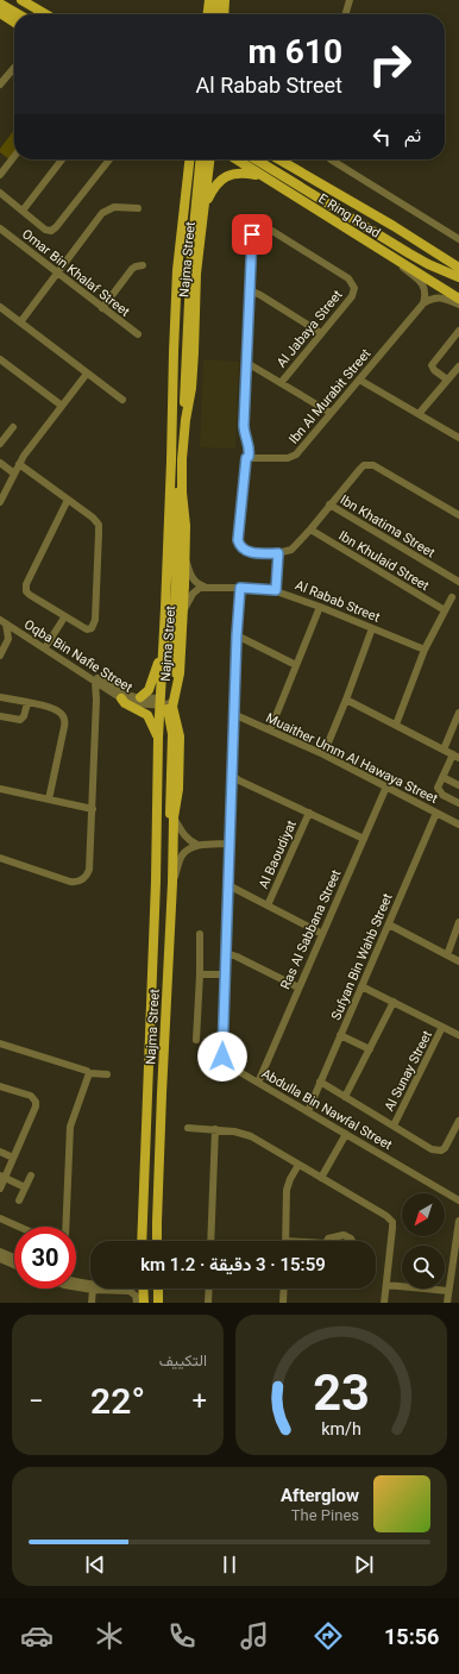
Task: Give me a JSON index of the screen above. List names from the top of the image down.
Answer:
{
  "streets": {
    "main road": ["E Ring Road", "Najma Street"],
    "street": [
      "Omar Bin Khalaf Street",
      "Al Jabaya Street",
      "Ibn Al Murabit Street",
      "Ibn Khatima Street",
      "Ibn Khulaid Street",
      "Al Rabab Street",
      "Oqba Bin Nafie Street",
      "Muaither Umm Al Hawaya Street",
      "Al Baoudiyat",
      "Ras Al Sabbana Street",
      "Sufyan Bin Wahb Street",
      "Al Sunay Street",
      "Abdulla Bin Nawfal Street"
    ]
  },
  "crossings": [
    ["Najma Street", "Al Rabab Street"],
    ["Najma Street", "Oqba Bin Nafie Street"],
    ["Al Rabab Street", "Abdulla Bin Nawfal Street"],
    ["Muaither Umm Al Hawaya Street", "Ras Al Sabbana Street"],
    ["Muaither Umm Al Hawaya Street", "Sufyan Bin Wahb Street"],
    ["Muaither Umm Al Hawaya Street", "Abdulla Bin Nawfal Street"],
    ["Ras Al Sabbana Street", "Abdulla Bin Nawfal Street"],
    ["Sufyan Bin Wahb Street", "Abdulla Bin Nawfal Street"]
  ],
  "north": "bottom left",
  "page": {
    "turn": ["610 m", "Al Rabab Street"],
    "then": "ثم",
    "limit": "30",
    "trip": "15:59 · 3 دقيقة · 1.2 km",
    "tile": "التكييف",
    "heat": ["−", "22°", "+"],
    "song": ["Afterglow", "The Pines"],
    "tabs": "15:56",
    "gauge": ["23", "km/h"]
  }
}
